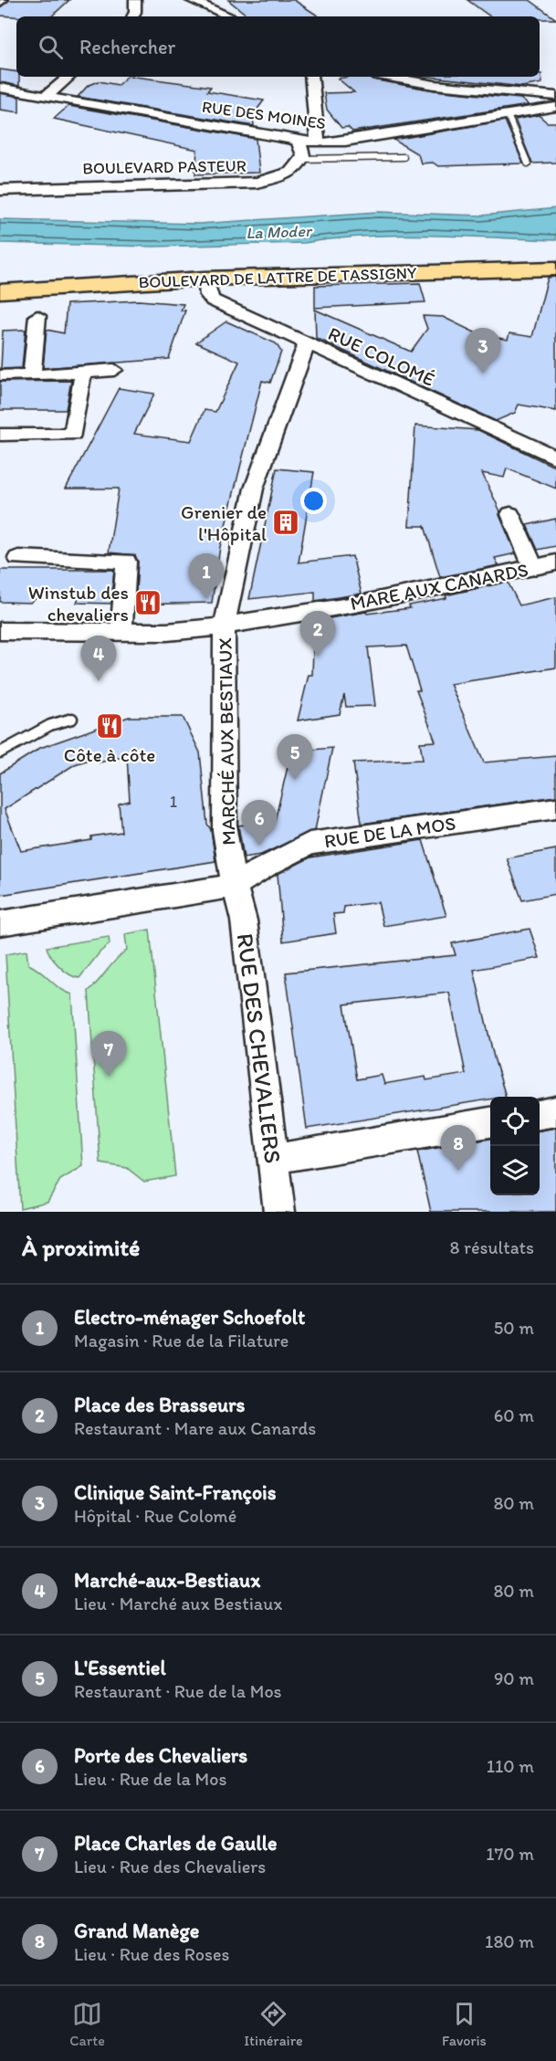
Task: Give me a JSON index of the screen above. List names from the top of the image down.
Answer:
{
  "streets": {
    "main road": ["BOULEVARD DE LATTRE DE TASSIGNY"],
    "street": [
      "RUE DES MOINES",
      "BOULEVARD PASTEUR",
      "RUE COLOMÉ",
      "MARE AUX CANARDS",
      "MARCHÉ AUX BESTIAUX",
      "RUE DE LA MOS",
      "RUE DES CHEVALIERS"
    ]
  },
  "crossings": [
    ["BOULEVARD DE LATTRE DE TASSIGNY", "RUE COLOMÉ"],
    ["MARE AUX CANARDS", "MARCHÉ AUX BESTIAUX"],
    ["MARCHÉ AUX BESTIAUX", "RUE DE LA MOS"],
    ["MARCHÉ AUX BESTIAUX", "RUE DES CHEVALIERS"],
    ["RUE DE LA MOS", "RUE DES CHEVALIERS"]
  ],
  "water": ["La Moder"],
  "places": {
    "building": ["Grenier de l'Hôpital"],
    "restaurant": ["Winstub des chevaliers", "Côte à côte"]
  },
  "house_numbers": ["1"],
  "page": {
    "search": "Rechercher",
    "pins": [
      "3",
      "1",
      "2",
      "4",
      "5",
      "6",
      "7",
      "8"
    ],
    "heading": ["À proximité", "8 résultats"],
    "list": [
      {
        "mark": "1",
        "name": "Electro-ménager Schoefolt",
        "note": "Magasin · Rue de la Filature",
        "value": "50 m"
      },
      {
        "mark": "2",
        "name": "Place des Brasseurs",
        "note": "Restaurant · Mare aux Canards",
        "value": "60 m"
      },
      {
        "mark": "3",
        "name": "Clinique Saint-François",
        "note": "Hôpital · Rue Colomé",
        "value": "80 m"
      },
      {
        "mark": "4",
        "name": "Marché-aux-Bestiaux",
        "note": "Lieu · Marché aux Bestiaux",
        "value": "80 m"
      },
      {
        "mark": "5",
        "name": "L'Essentiel",
        "note": "Restaurant · Rue de la Mos",
        "value": "90 m"
      },
      {
        "mark": "6",
        "name": "Porte des Chevaliers",
        "note": "Lieu · Rue de la Mos",
        "value": "110 m"
      },
      {
        "mark": "7",
        "name": "Place Charles de Gaulle",
        "note": "Lieu · Rue des Chevaliers",
        "value": "170 m"
      },
      {
        "mark": "8",
        "name": "Grand Manège",
        "note": "Lieu · Rue des Roses",
        "value": "180 m"
      }
    ],
    "nav": ["Carte", "Itinéraire", "Favoris"]
  }
}
